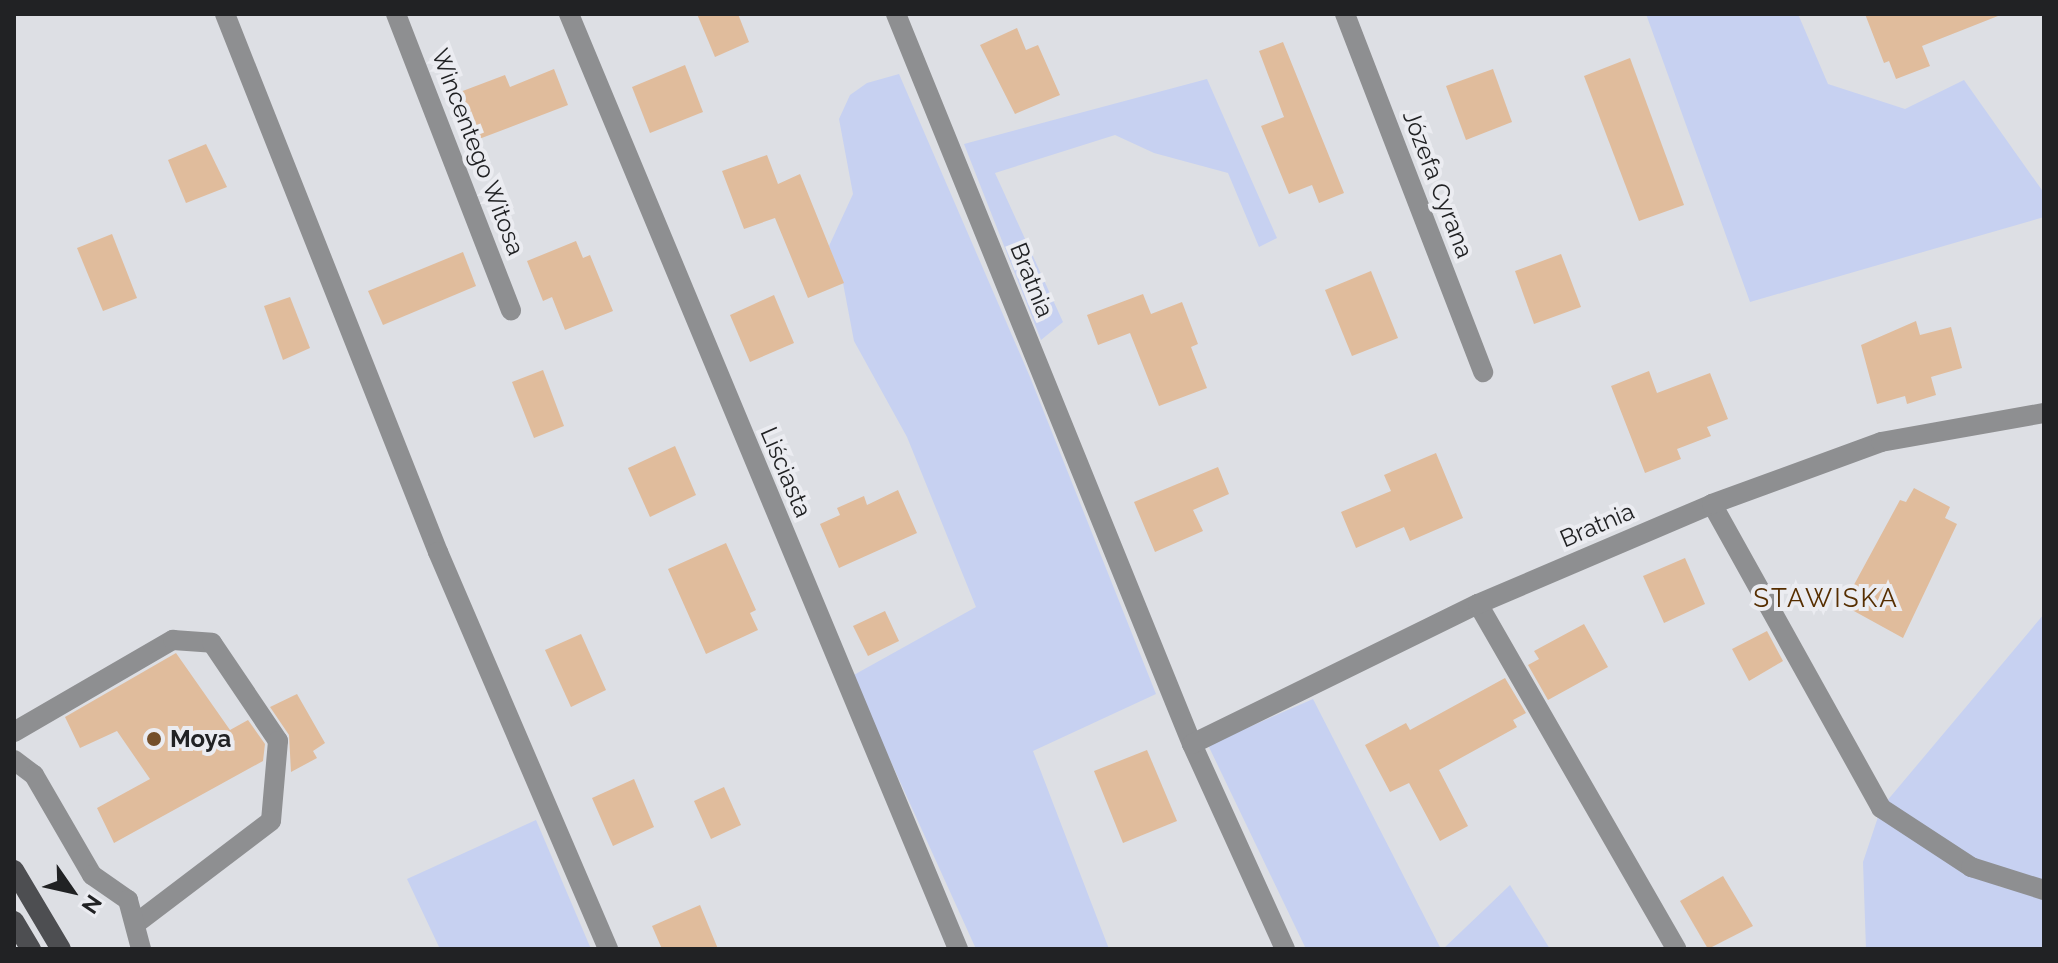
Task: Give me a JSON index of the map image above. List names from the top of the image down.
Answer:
{
  "streets": {
    "street": [
      "Wincentego Witosa",
      "Józefa Cyrana",
      "Bratnia",
      "Liściasta"
    ]
  },
  "districts": ["STAWISKA"],
  "places": ["Moya"],
  "north": "bottom right"
}
